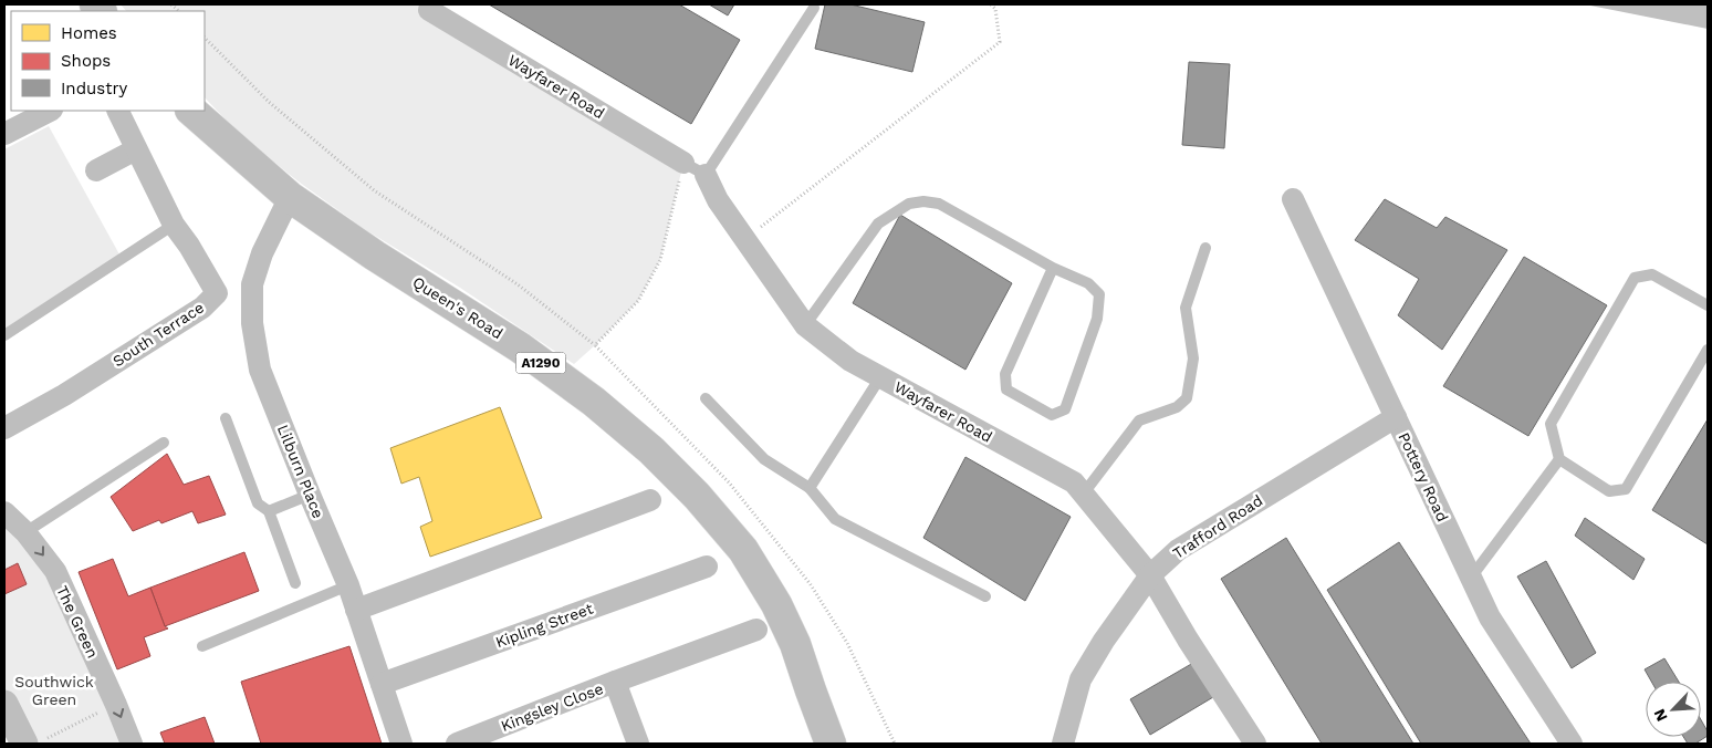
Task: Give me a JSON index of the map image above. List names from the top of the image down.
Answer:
{
  "streets": {
    "main road": ["Queen's Road", "A1290"],
    "street": [
      "Wayfarer Road",
      "South Terrace",
      "Lilburn Place",
      "Pottery Road",
      "Trafford Road",
      "The Green",
      "Kipling Street",
      "Kingsley Close"
    ]
  },
  "crossings": [
    ["Wayfarer Road", "Trafford Road"],
    ["Queen's Road", "A1290"],
    ["Queen's Road", "Lilburn Place"],
    ["Lilburn Place", "Kipling Street"],
    ["Pottery Road", "Trafford Road"]
  ],
  "one_way": ["The Green"],
  "parks": ["Southwick Green"],
  "legend": ["Homes", "Shops", "Industry"],
  "north": "bottom left"
}
